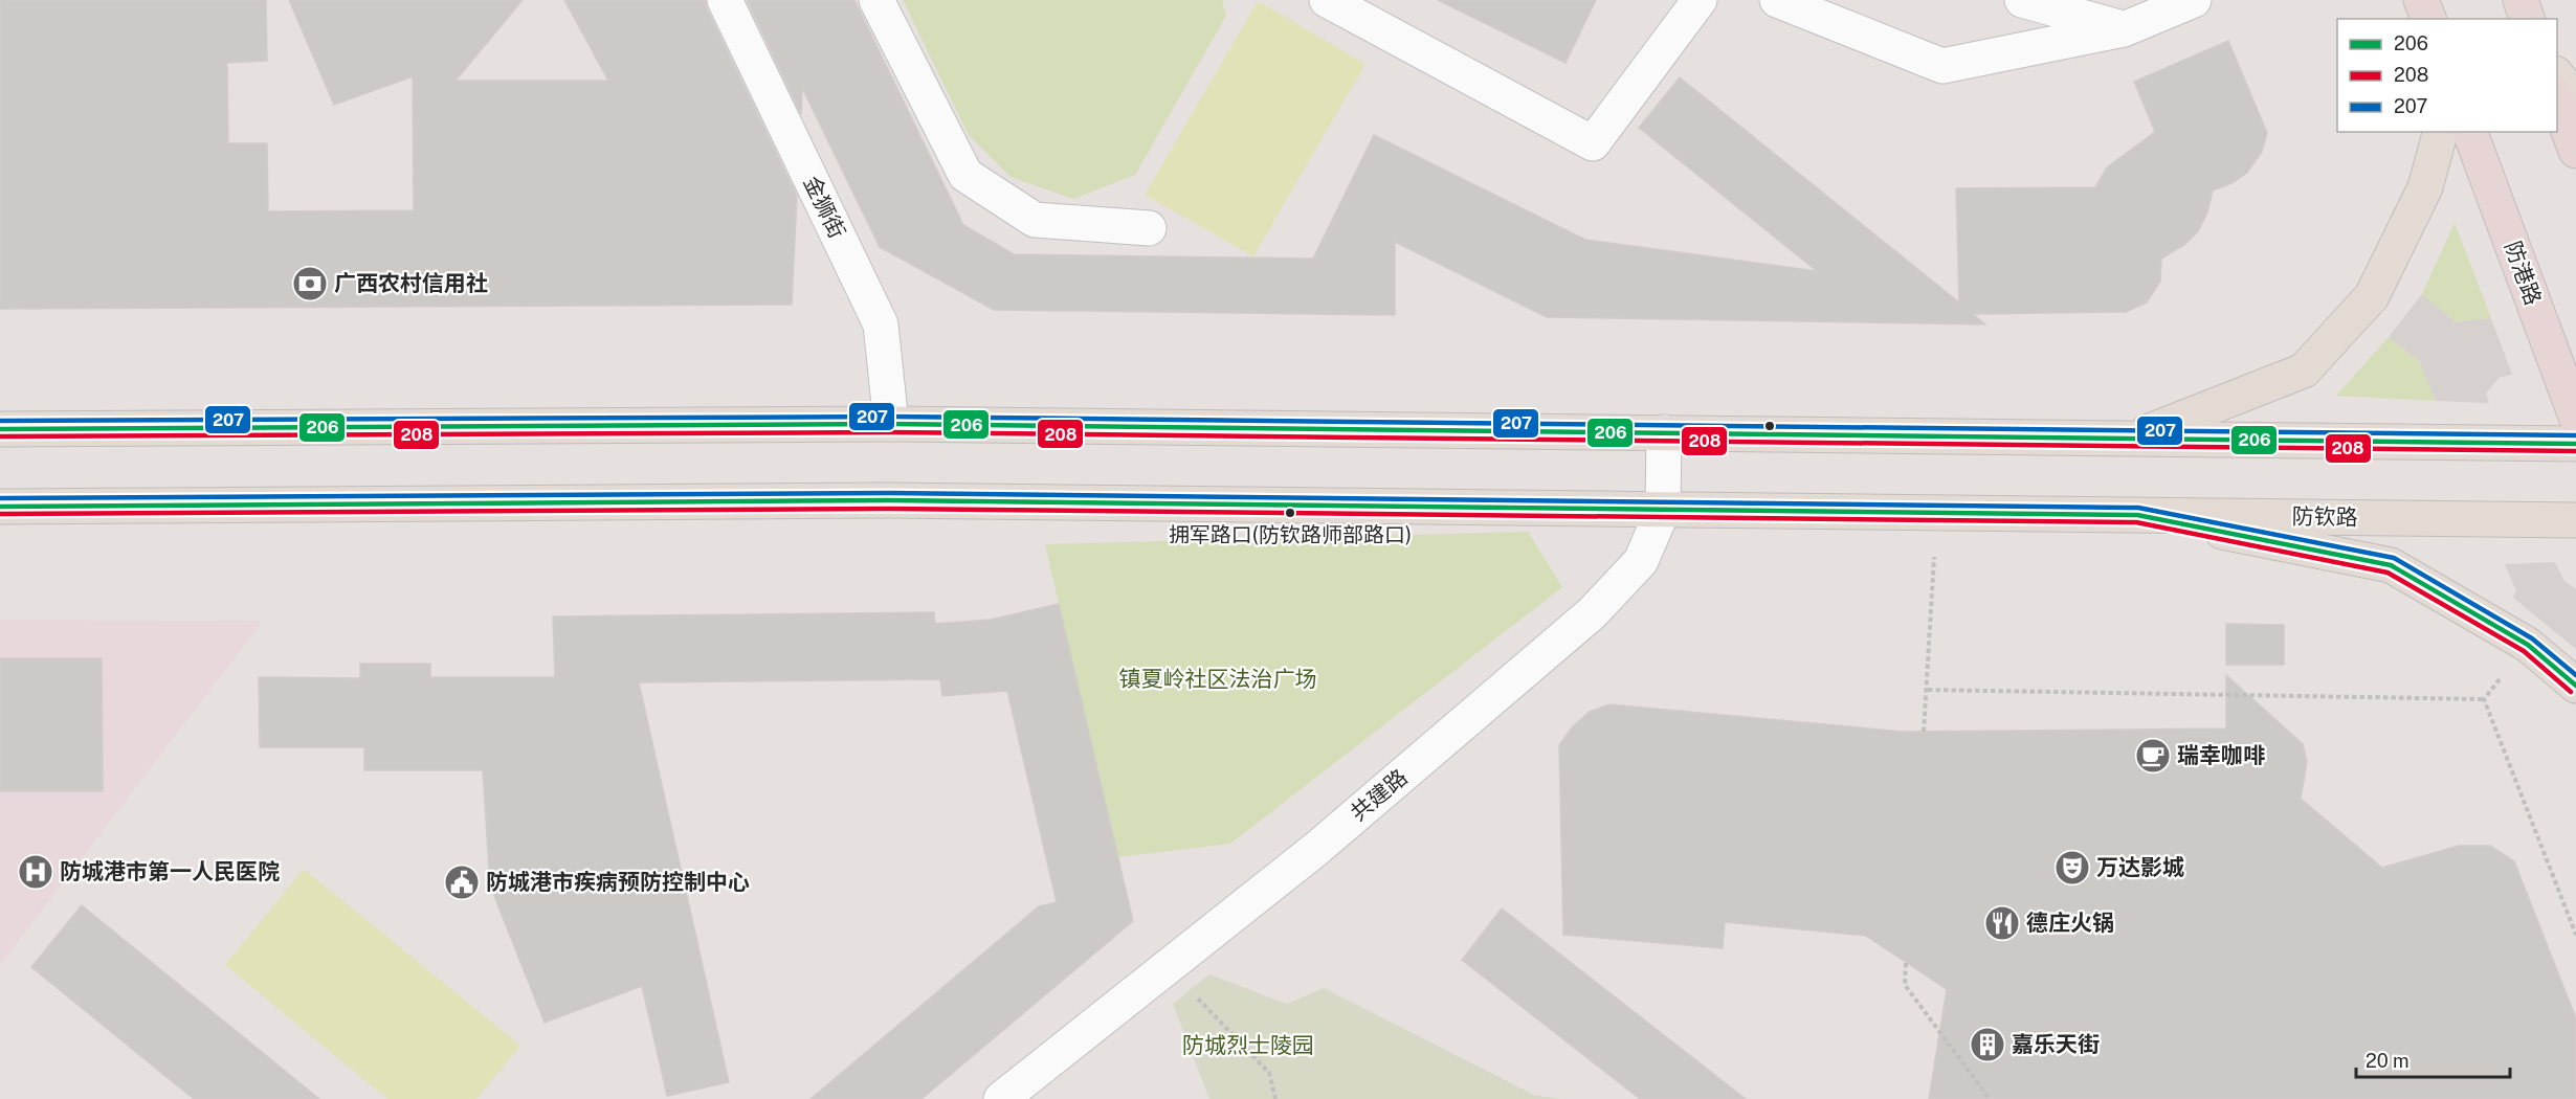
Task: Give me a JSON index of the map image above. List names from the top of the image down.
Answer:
{
  "streets": {
    "highway": ["防港路"],
    "main road": ["防钦路"],
    "street": ["金狮街", "共建路"]
  },
  "crossings": [
    ["防钦路", "共建路"]
  ],
  "parks": ["镇夏岭社区法治广场", "防城烈士陵园"],
  "places": {
    "bank": ["广西农村信用社"],
    "other": ["拥军路口(防钦路师部路口)"],
    "cafe": ["瑞幸咖啡"],
    "theatre": ["万达影城"],
    "hospital": ["防城港市第一人民医院"],
    "public building": ["防城港市疾病预防控制中心"],
    "restaurant": ["德庄火锅"],
    "building": ["嘉乐天街"]
  },
  "lines": ["transit line 207", "transit line 206", "transit line 208"],
  "legend": ["206", "208", "207"],
  "scale_bar": "20 m"
}
